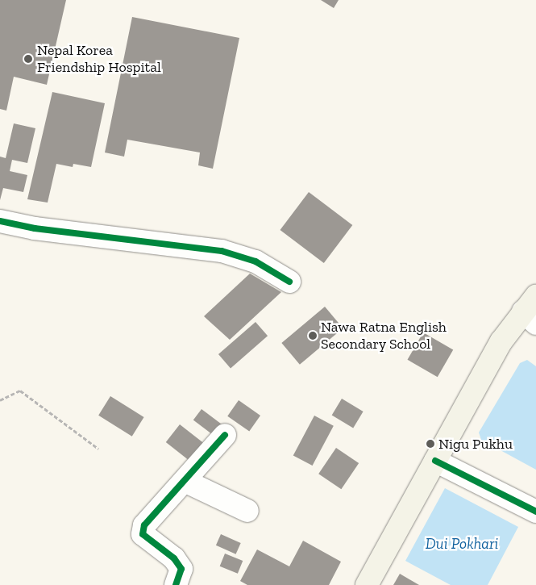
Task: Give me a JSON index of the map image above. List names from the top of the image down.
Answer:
{
  "water": ["Dui Pokhari"],
  "places": ["Nepal Korea Friendship Hospital", "Nawa Ratna English Secondary School", "Nigu Pukhu"]
}
